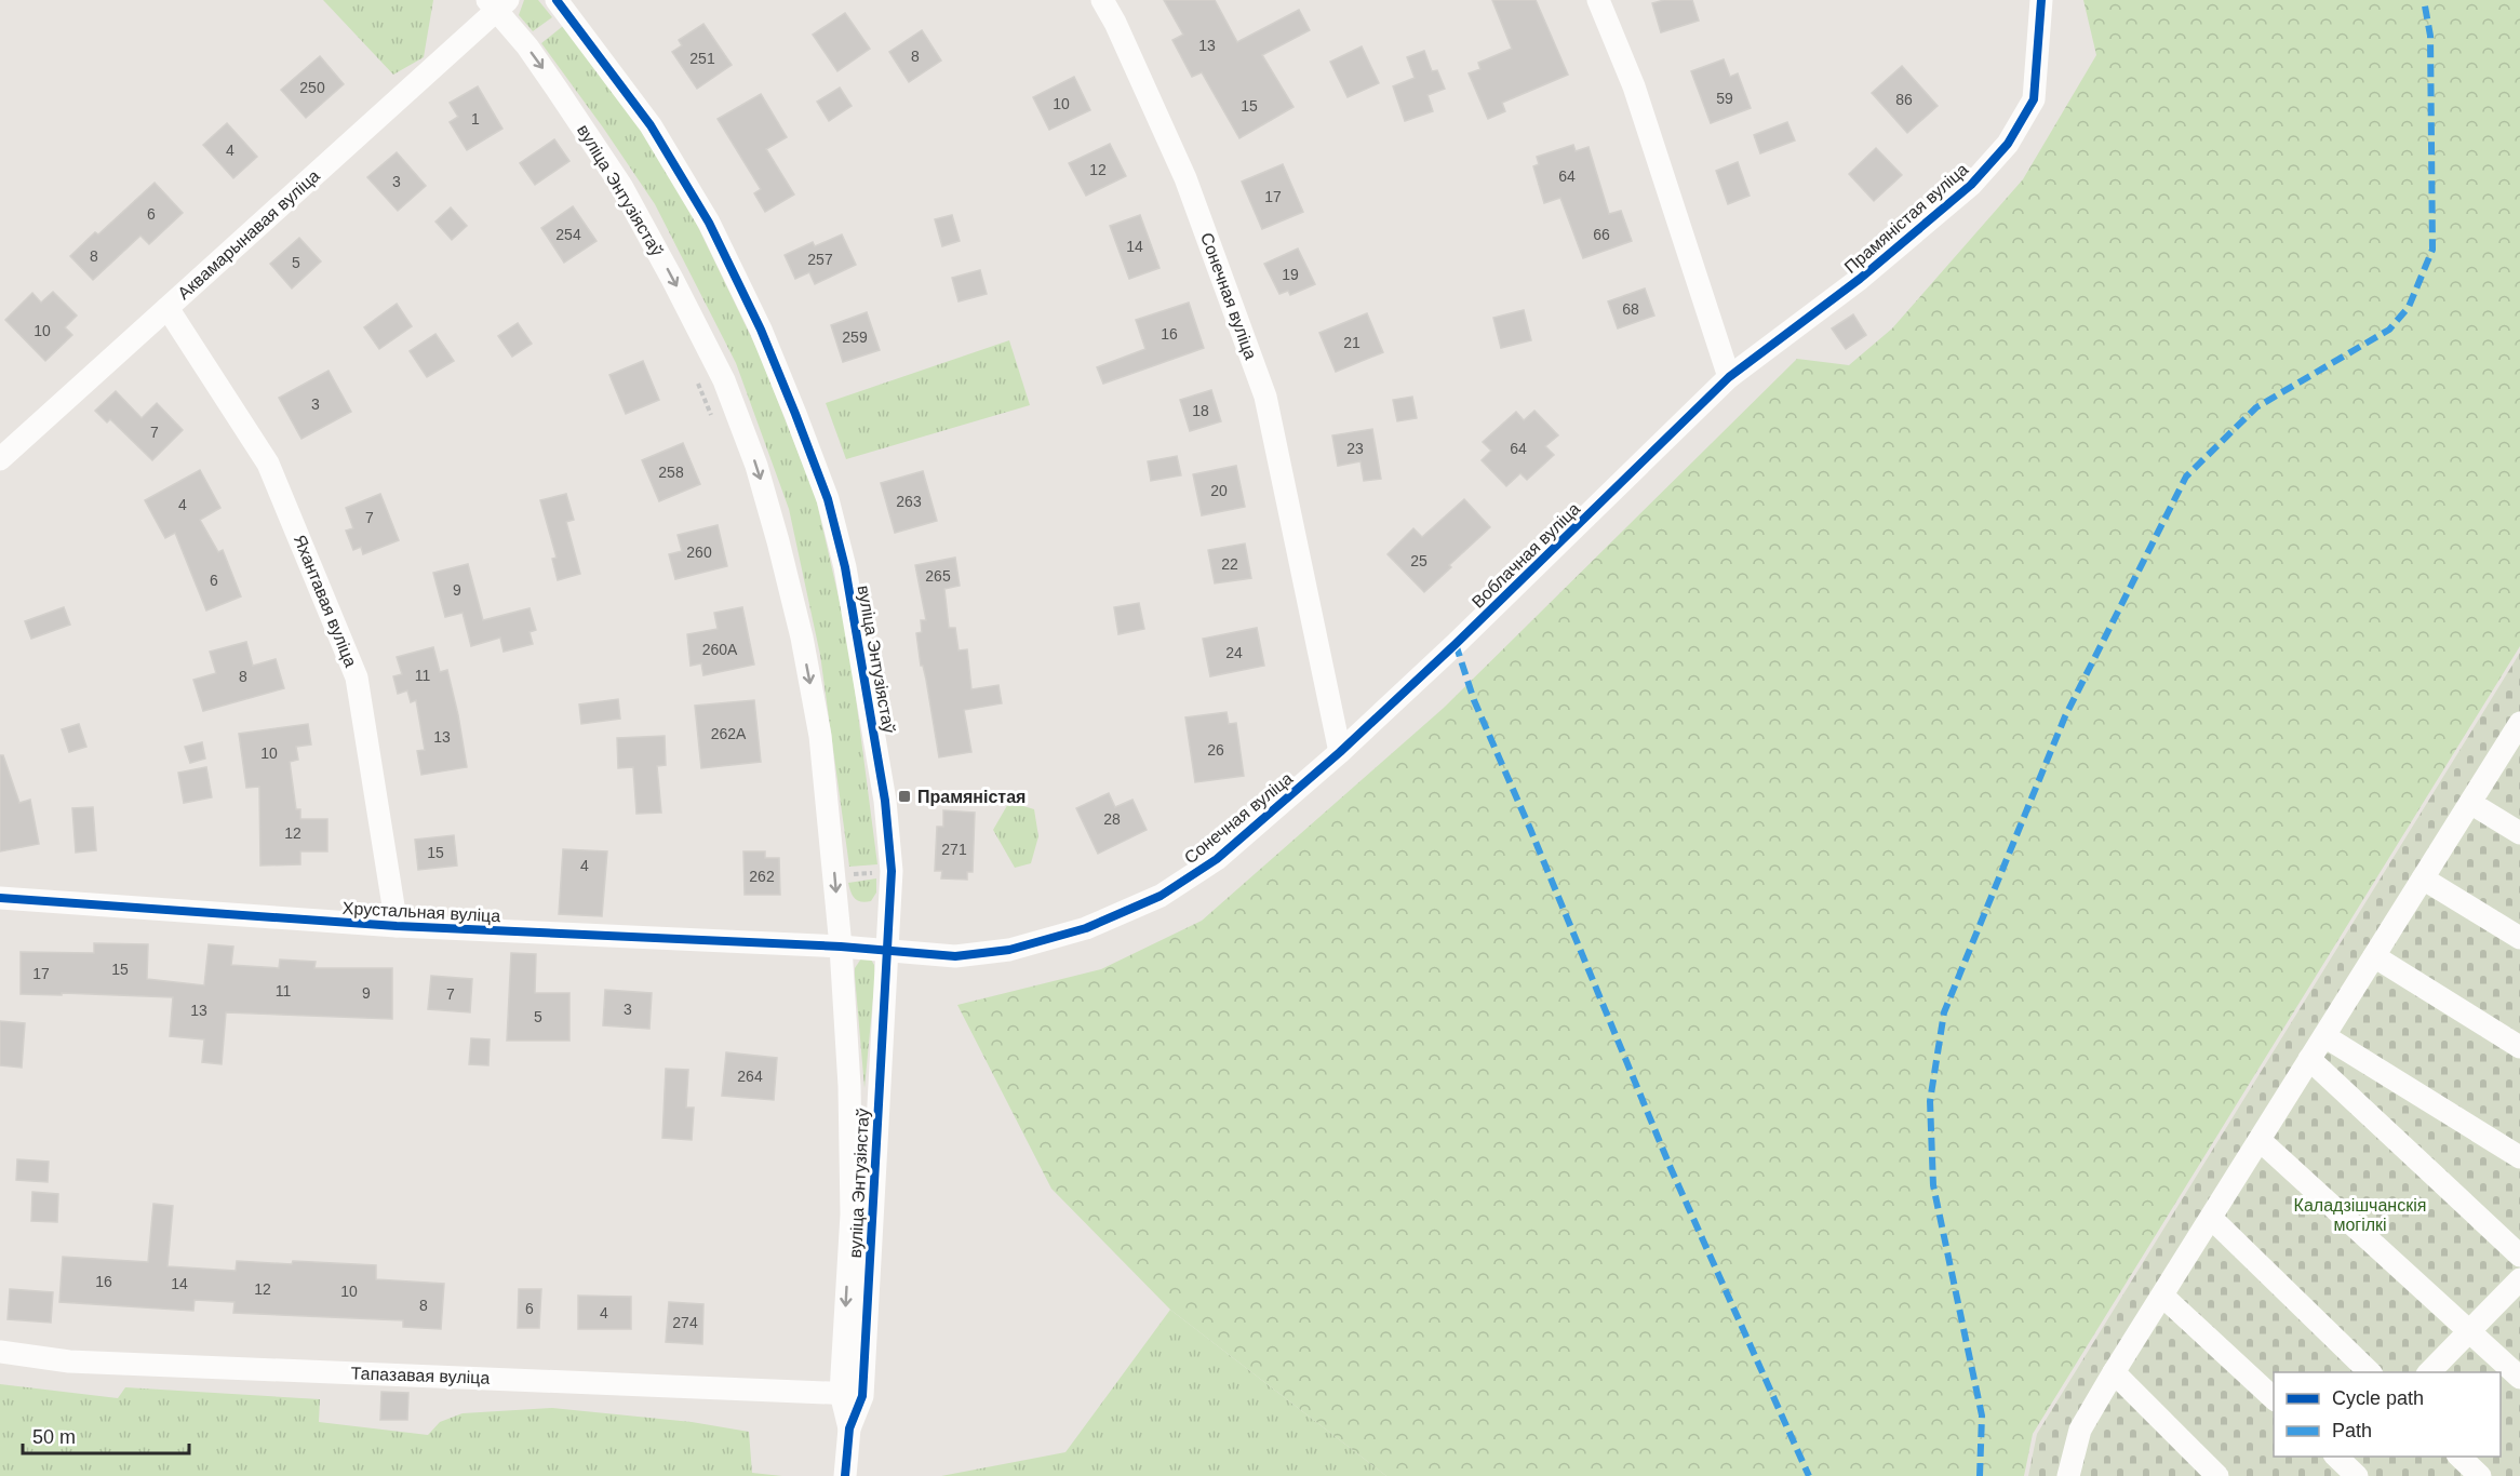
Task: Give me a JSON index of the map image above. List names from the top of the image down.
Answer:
{
  "streets": {
    "street": [
      "вуліца Энтузіястаў",
      "Прамяністая вуліца",
      "Аквамарынавая вуліца",
      "Сонечная вуліца",
      "Воблачная вуліца",
      "Яхантавая вуліца",
      "Хрустальная вуліца",
      "Тапазавая вуліца"
    ]
  },
  "crossings": [
    ["вуліца Энтузіястаў", "Аквамарынавая вуліца"],
    ["вуліца Энтузіястаў", "Сонечная вуліца"],
    ["вуліца Энтузіястаў", "Хрустальная вуліца"],
    ["вуліца Энтузіястаў", "Тапазавая вуліца"],
    ["Прамяністая вуліца", "Воблачная вуліца"],
    ["Аквамарынавая вуліца", "Яхантавая вуліца"],
    ["Сонечная вуліца", "Воблачная вуліца"],
    ["Сонечная вуліца", "Хрустальная вуліца"],
    ["Яхантавая вуліца", "Хрустальная вуліца"]
  ],
  "parks": ["Каладзішчанскія могілкі"],
  "places": {
    "transit": ["Прамяністая"]
  },
  "house_numbers": [
    "13",
    "8",
    "251",
    "250",
    "59",
    "86",
    "10",
    "15",
    "1",
    "4",
    "12",
    "64",
    "3",
    "17",
    "6",
    "254",
    "66",
    "14",
    "8",
    "257",
    "5",
    "19",
    "68",
    "10",
    "16",
    "259",
    "21",
    "3",
    "18",
    "7",
    "23",
    "64",
    "258",
    "20",
    "263",
    "4",
    "7",
    "260",
    "25",
    "22",
    "265",
    "6",
    "9",
    "260А",
    "24",
    "11",
    "8",
    "262А",
    "13",
    "26",
    "10",
    "28",
    "12",
    "271",
    "15",
    "4",
    "262",
    "15",
    "17",
    "11",
    "9",
    "7",
    "3",
    "13",
    "5",
    "264",
    "16",
    "14",
    "12",
    "10",
    "8",
    "6",
    "4",
    "274"
  ],
  "legend": ["Cycle path", "Path"],
  "scale_bar": "50 m"
}
